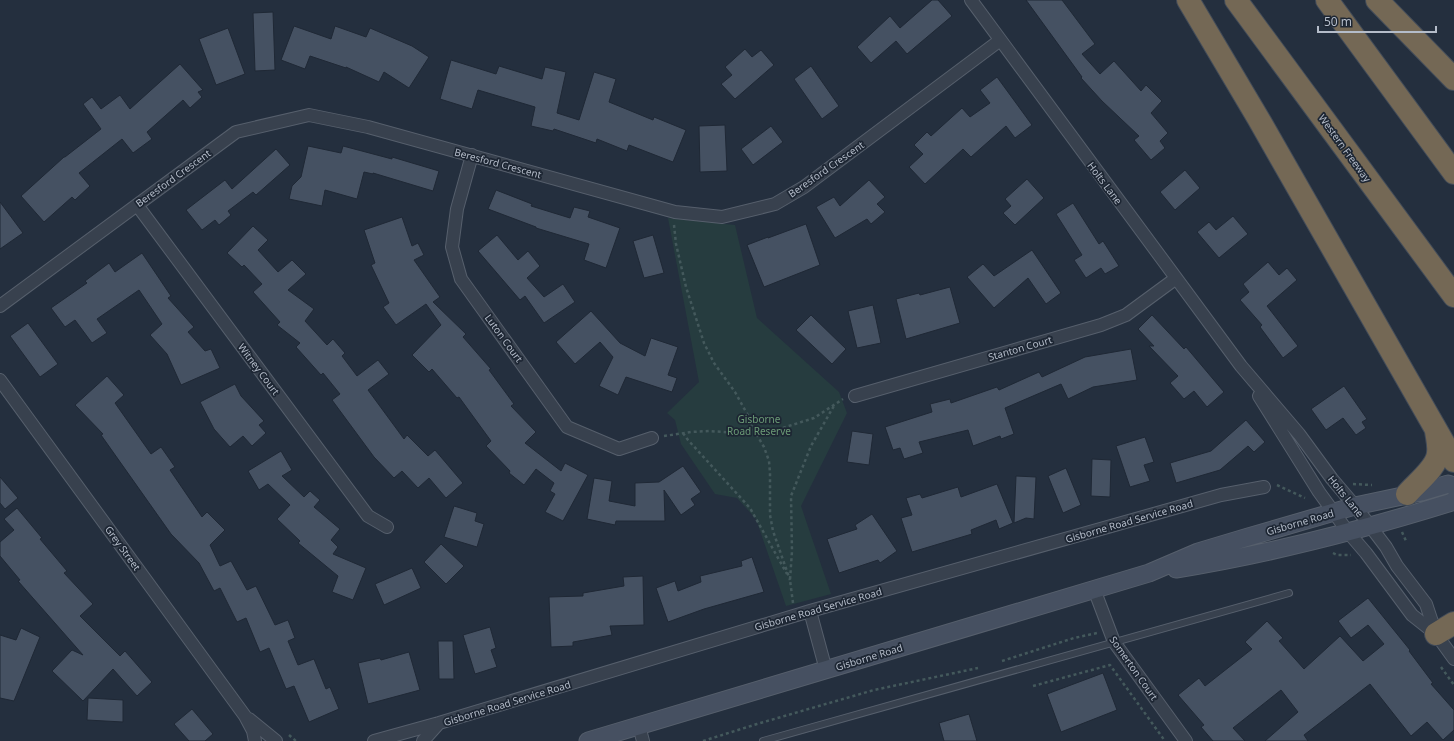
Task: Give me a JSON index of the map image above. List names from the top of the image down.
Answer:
{
  "streets": {
    "highway": ["Western Freeway"],
    "main road": ["Gisborne Road"],
    "street": [
      "Beresford Crescent",
      "Holts Lane",
      "Luton Court",
      "Stanton Court",
      "Witney Court",
      "Gisborne Road Service Road",
      "Grey Street",
      "Somerton Court"
    ]
  },
  "crossings": [
    ["Beresford Crescent", "Holts Lane"],
    ["Beresford Crescent", "Luton Court"],
    ["Beresford Crescent", "Witney Court"],
    ["Holts Lane", "Stanton Court"],
    ["Holts Lane", "Gisborne Road"],
    ["Gisborne Road", "Somerton Court"]
  ],
  "parks": ["Gisborne Road Reserve"],
  "scale_bar": "50 m"
}
